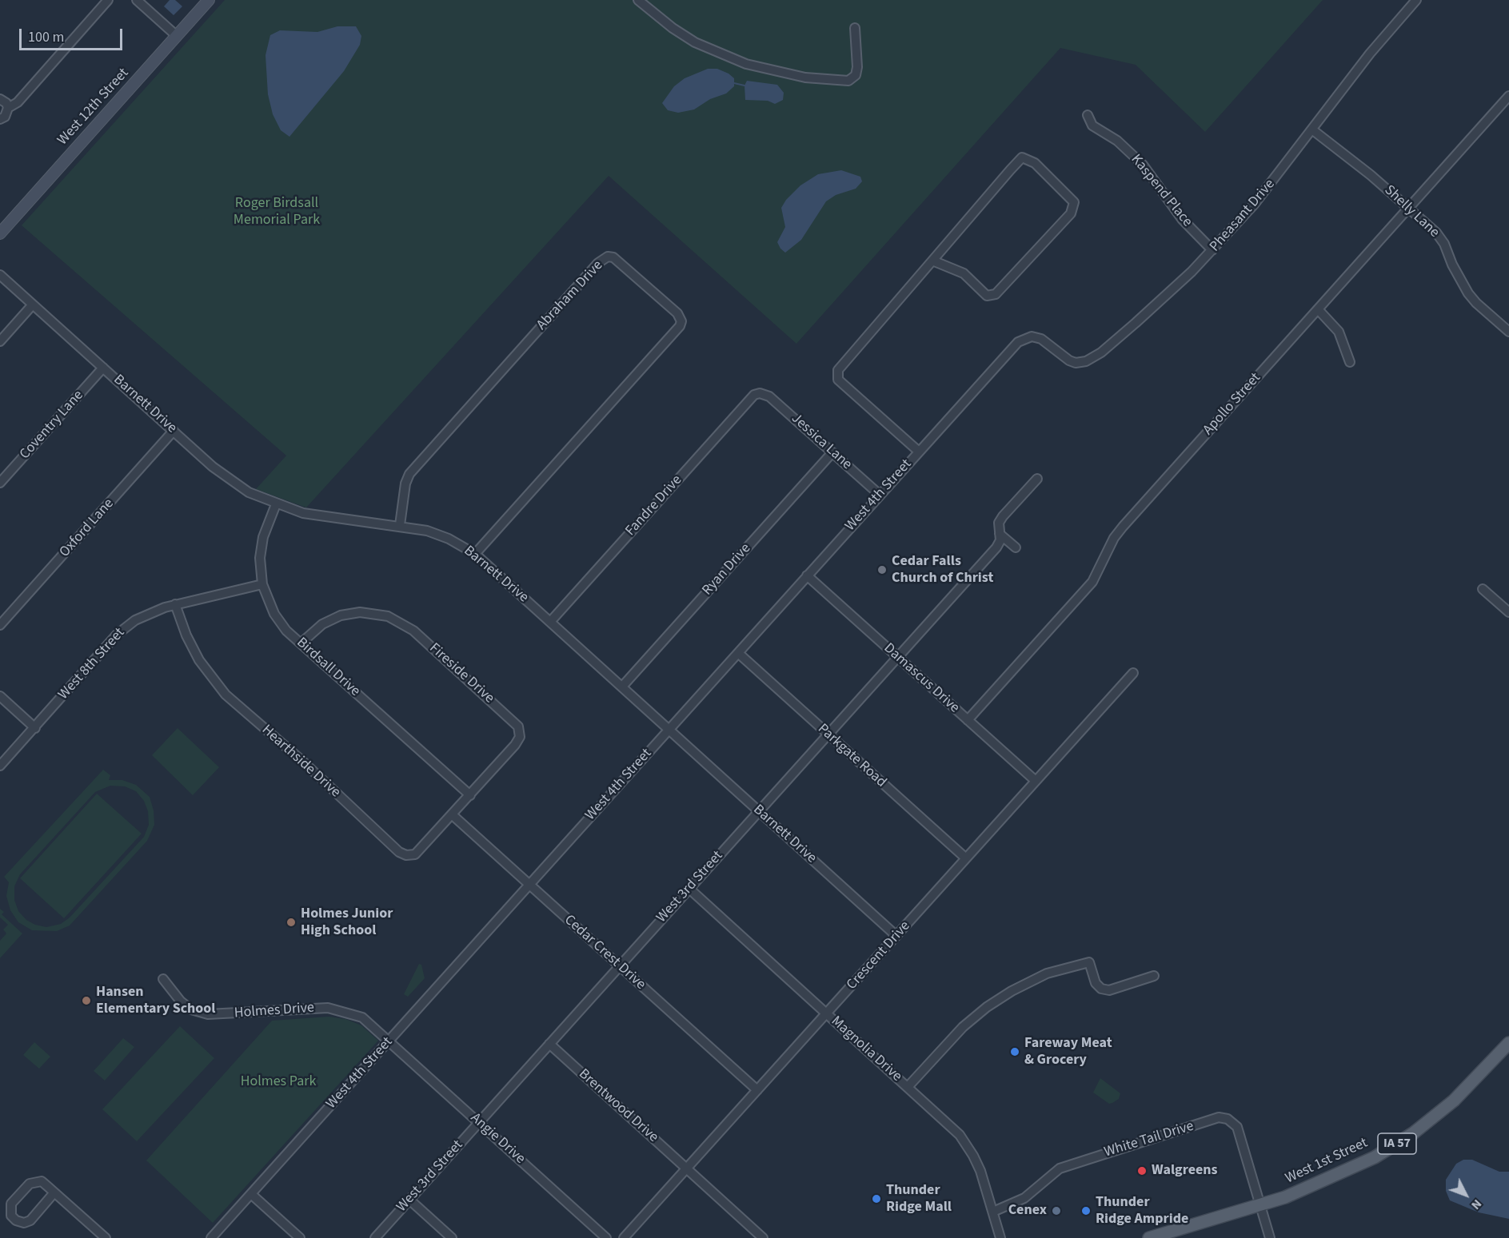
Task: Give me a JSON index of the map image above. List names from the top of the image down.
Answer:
{
  "streets": {
    "main road": ["West 12th Street", "IA 57", "West 1st Street"],
    "street": [
      "Kaspend Place",
      "Shelly Lane",
      "Pheasant Drive",
      "Abraham Drive",
      "Barnett Drive",
      "Apollo Street",
      "Coventry Lane",
      "Jessica Lane",
      "West 4th Street",
      "Fandre Drive",
      "Oxford Lane",
      "Ryan Drive",
      "West 8th Street",
      "Birdsall Drive",
      "Fireside Drive",
      "Damascus Drive",
      "Parkgate Road",
      "Hearthside Drive",
      "West 3rd Street",
      "Cedar Crest Drive",
      "Crescent Drive",
      "Holmes Drive",
      "Magnolia Drive",
      "Brentwood Drive",
      "Angie Drive",
      "White Tail Drive"
    ]
  },
  "crossings": [
    ["Kaspend Place", "Pheasant Drive"],
    ["Shelly Lane", "Pheasant Drive"],
    ["Shelly Lane", "Apollo Street"],
    ["Pheasant Drive", "West 4th Street"],
    ["Abraham Drive", "Barnett Drive"],
    ["Barnett Drive", "Coventry Lane"],
    ["Barnett Drive", "West 4th Street"],
    ["Barnett Drive", "Fandre Drive"],
    ["Barnett Drive", "Oxford Lane"],
    ["Barnett Drive", "Ryan Drive"],
    ["Barnett Drive", "Birdsall Drive"],
    ["Barnett Drive", "West 3rd Street"],
    ["Barnett Drive", "Crescent Drive"],
    ["Apollo Street", "Damascus Drive"],
    ["Jessica Lane", "West 4th Street"],
    ["Jessica Lane", "Fandre Drive"],
    ["Jessica Lane", "Ryan Drive"],
    ["West 4th Street", "Damascus Drive"],
    ["West 4th Street", "Parkgate Road"],
    ["West 4th Street", "Cedar Crest Drive"],
    ["West 4th Street", "Holmes Drive"],
    ["West 4th Street", "Angie Drive"],
    ["West 8th Street", "Birdsall Drive"],
    ["West 8th Street", "Hearthside Drive"],
    ["Birdsall Drive", "Fireside Drive"],
    ["Fireside Drive", "Hearthside Drive"],
    ["Fireside Drive", "Cedar Crest Drive"],
    ["Damascus Drive", "West 3rd Street"],
    ["Damascus Drive", "Crescent Drive"],
    ["Parkgate Road", "West 3rd Street"],
    ["Parkgate Road", "Crescent Drive"],
    ["Hearthside Drive", "Cedar Crest Drive"],
    ["West 3rd Street", "Cedar Crest Drive"],
    ["West 3rd Street", "Magnolia Drive"],
    ["West 3rd Street", "Brentwood Drive"],
    ["West 3rd Street", "Angie Drive"],
    ["Cedar Crest Drive", "Crescent Drive"],
    ["Crescent Drive", "Magnolia Drive"],
    ["Crescent Drive", "Brentwood Drive"],
    ["Holmes Drive", "Angie Drive"],
    ["Magnolia Drive", "White Tail Drive"],
    ["White Tail Drive", "West 1st Street"]
  ],
  "parks": ["Roger Birdsall Memorial Park", "Holmes Park"],
  "places": [
    "Cedar Falls Church of Christ",
    "Holmes Junior High School",
    "Hansen Elementary School",
    "Fareway Meat & Grocery",
    "Walgreens",
    "Thunder Ridge Mall",
    "Cenex",
    "Thunder Ridge Ampride"
  ],
  "scale_bar": "100 m",
  "north": "bottom right"
}
